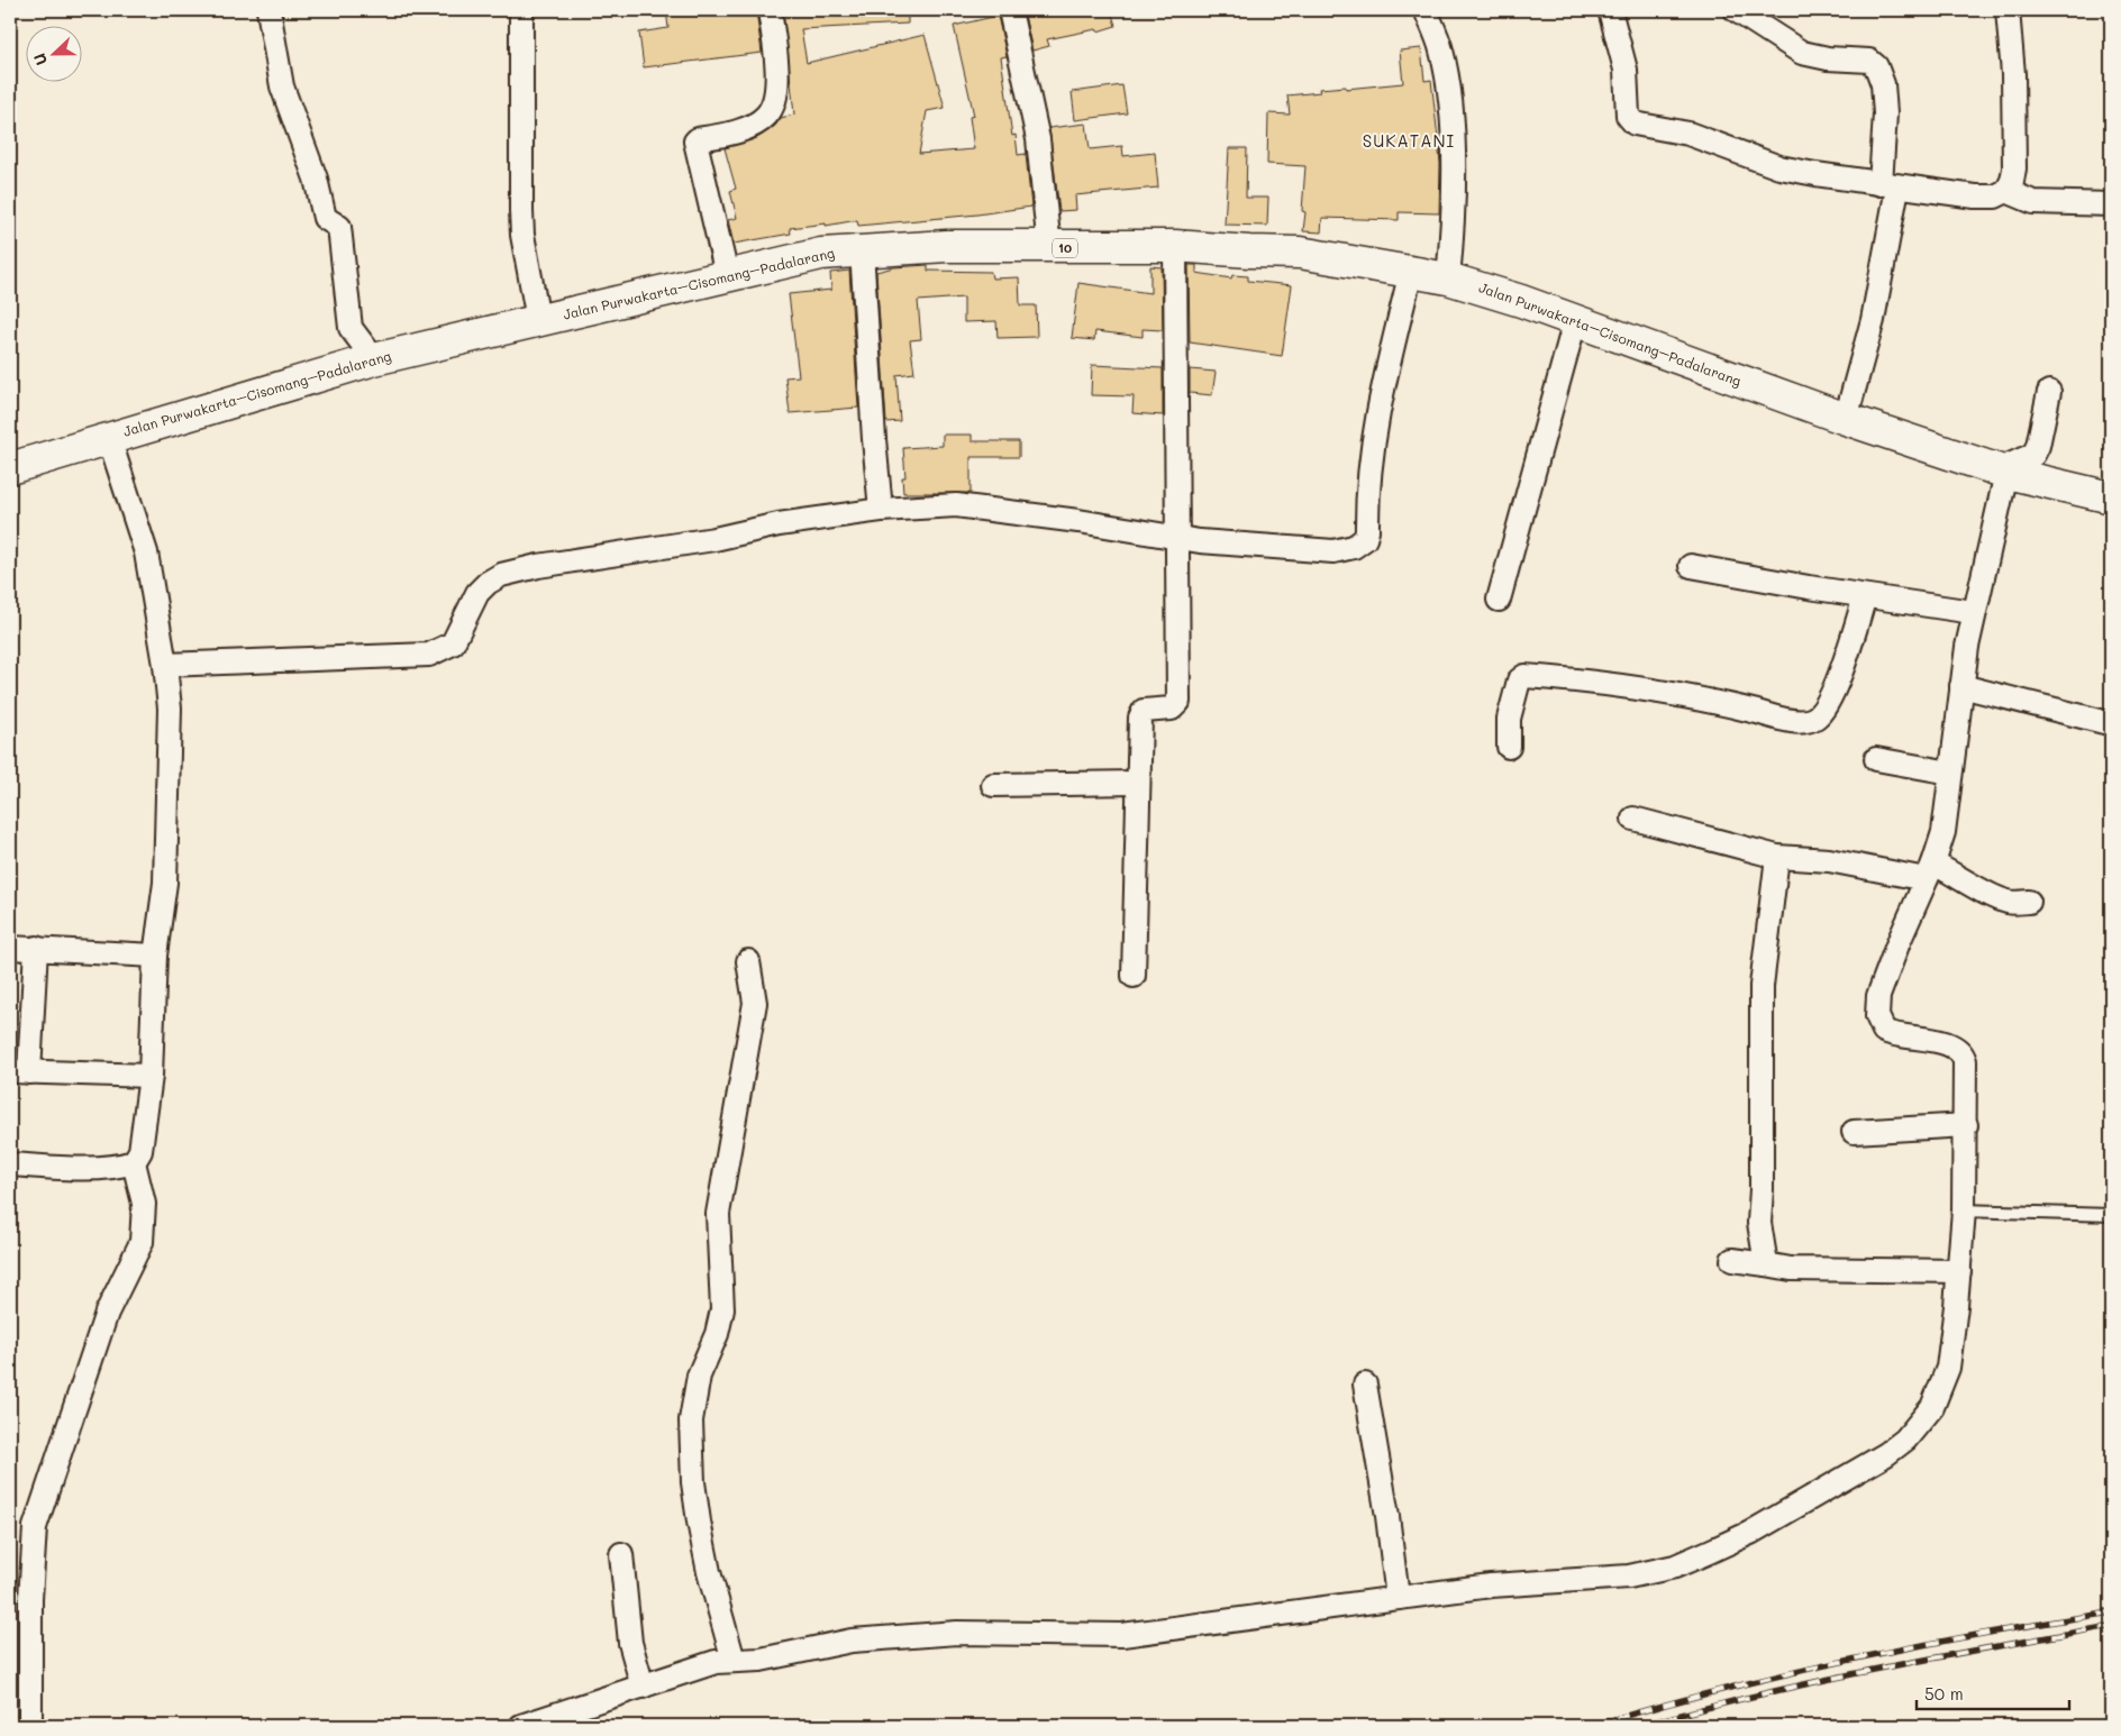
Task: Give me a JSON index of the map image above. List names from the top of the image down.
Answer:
{
  "streets": {
    "highway": ["10", "Jalan Purwakarta–Cisomang–Padalarang"]
  },
  "districts": ["SUKATANI"],
  "scale_bar": "50 m",
  "north": "left"
}
